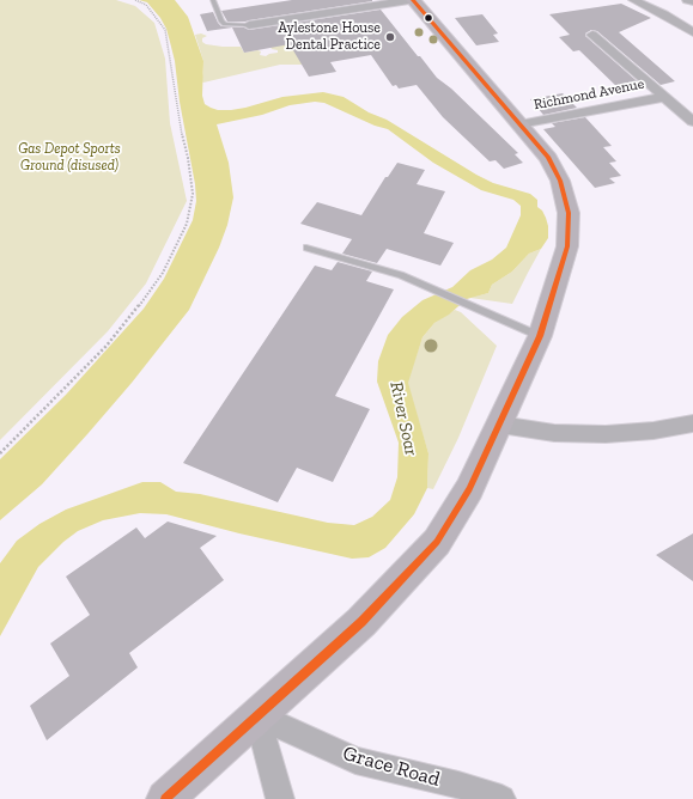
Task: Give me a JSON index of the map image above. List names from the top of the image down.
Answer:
{
  "streets": {
    "street": ["Richmond Avenue", "Grace Road"]
  },
  "water": ["River Soar"],
  "parks": ["Gas Depot Sports Ground (disused)"],
  "places": ["Aylestone House Dental Practice"]
}
